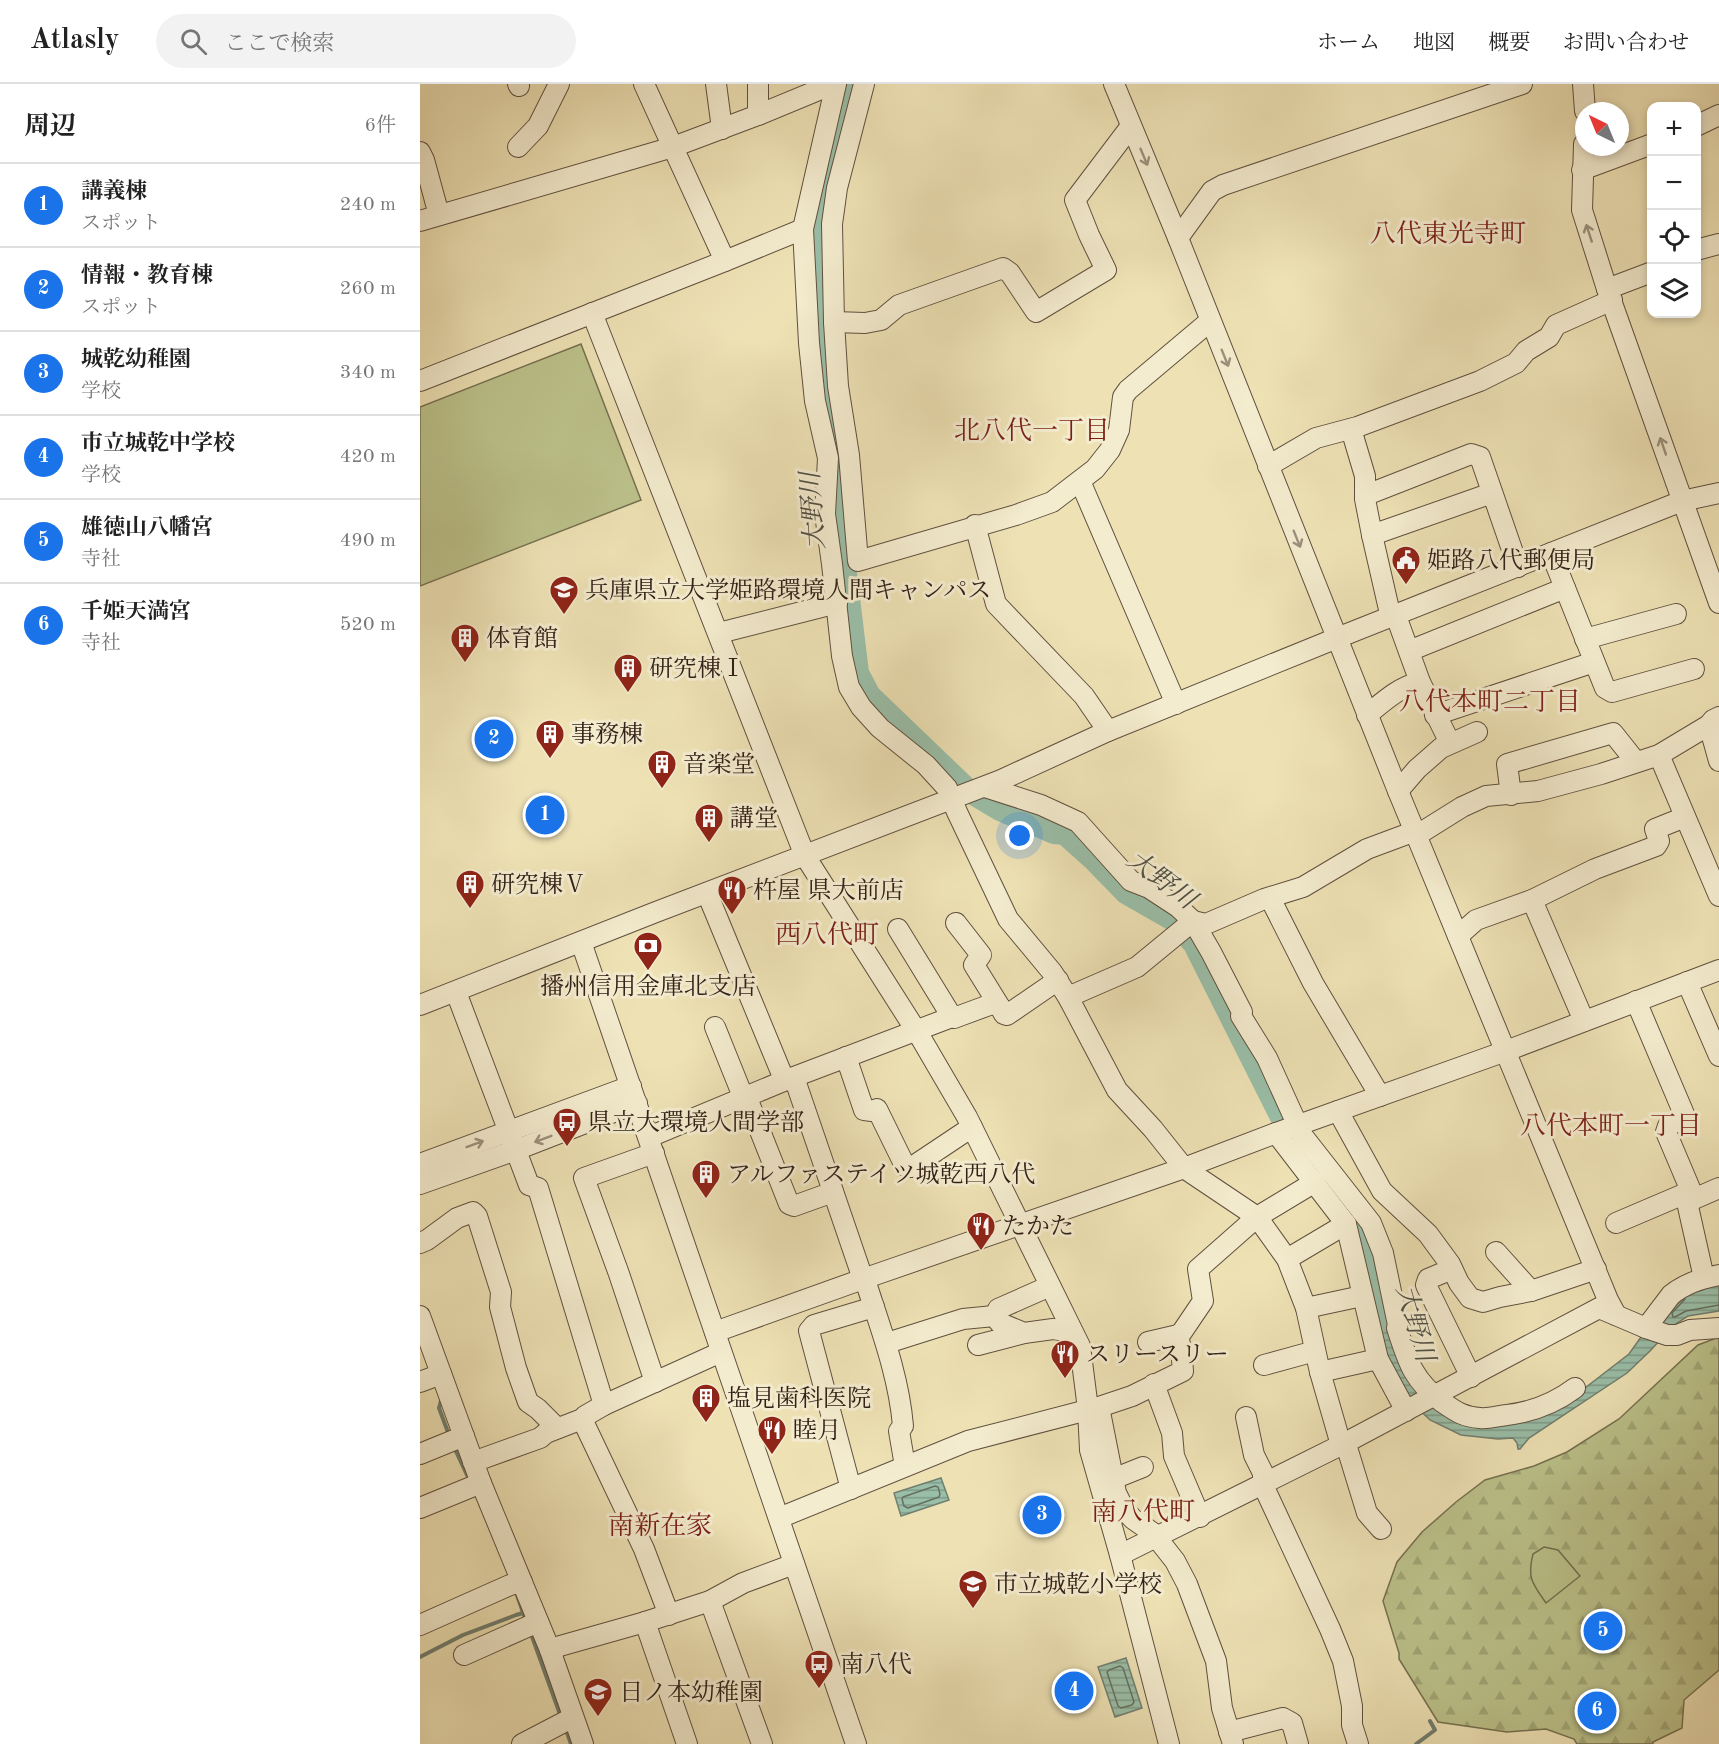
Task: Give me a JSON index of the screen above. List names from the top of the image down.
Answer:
{
  "districts": [
    "八代東光寺町",
    "北八代一丁目",
    "八代本町二丁目",
    "西八代町",
    "八代本町一丁目",
    "南八代町",
    "南新在家"
  ],
  "water": ["大野川"],
  "places": {
    "public building": ["姫路八代郵便局"],
    "school or university": ["兵庫県立大学姫路環境人間キャンパス", "市立城乾小学校", "日ノ本幼稚園"],
    "building": [
      "体育館",
      "研究棟Ⅰ",
      "事務棟",
      "音楽堂",
      "講堂",
      "研究棟Ⅴ",
      "アルファステイツ城乾西八代",
      "塩見歯科医院"
    ],
    "restaurant": [
      "杵屋 県大前店",
      "たかた",
      "スリースリー",
      "睦月"
    ],
    "bank": ["播州信用金庫北支店"],
    "bus stop": ["県立大環境人間学部", "南八代"]
  },
  "north": "top left",
  "page": {
    "header": "Atlasly",
    "search": "ここで検索",
    "nav": [
      "ホーム",
      "地図",
      "概要",
      "お問い合わせ"
    ],
    "heading": ["周辺", "6件"],
    "map_buttons": ["+", "−"],
    "list": [
      {
        "mark": "1",
        "name": "講義棟",
        "note": "スポット",
        "value": "240 m"
      },
      {
        "mark": "2",
        "name": "情報・教育棟",
        "note": "スポット",
        "value": "260 m"
      },
      {
        "mark": "3",
        "name": "城乾幼稚園",
        "note": "学校",
        "value": "340 m"
      },
      {
        "mark": "4",
        "name": "市立城乾中学校",
        "note": "学校",
        "value": "420 m"
      },
      {
        "mark": "5",
        "name": "雄徳山八幡宮",
        "note": "寺社",
        "value": "490 m"
      },
      {
        "mark": "6",
        "name": "千姫天満宮",
        "note": "寺社",
        "value": "520 m"
      }
    ],
    "pins": [
      "2",
      "1",
      "3",
      "5",
      "4",
      "6"
    ]
  }
}
